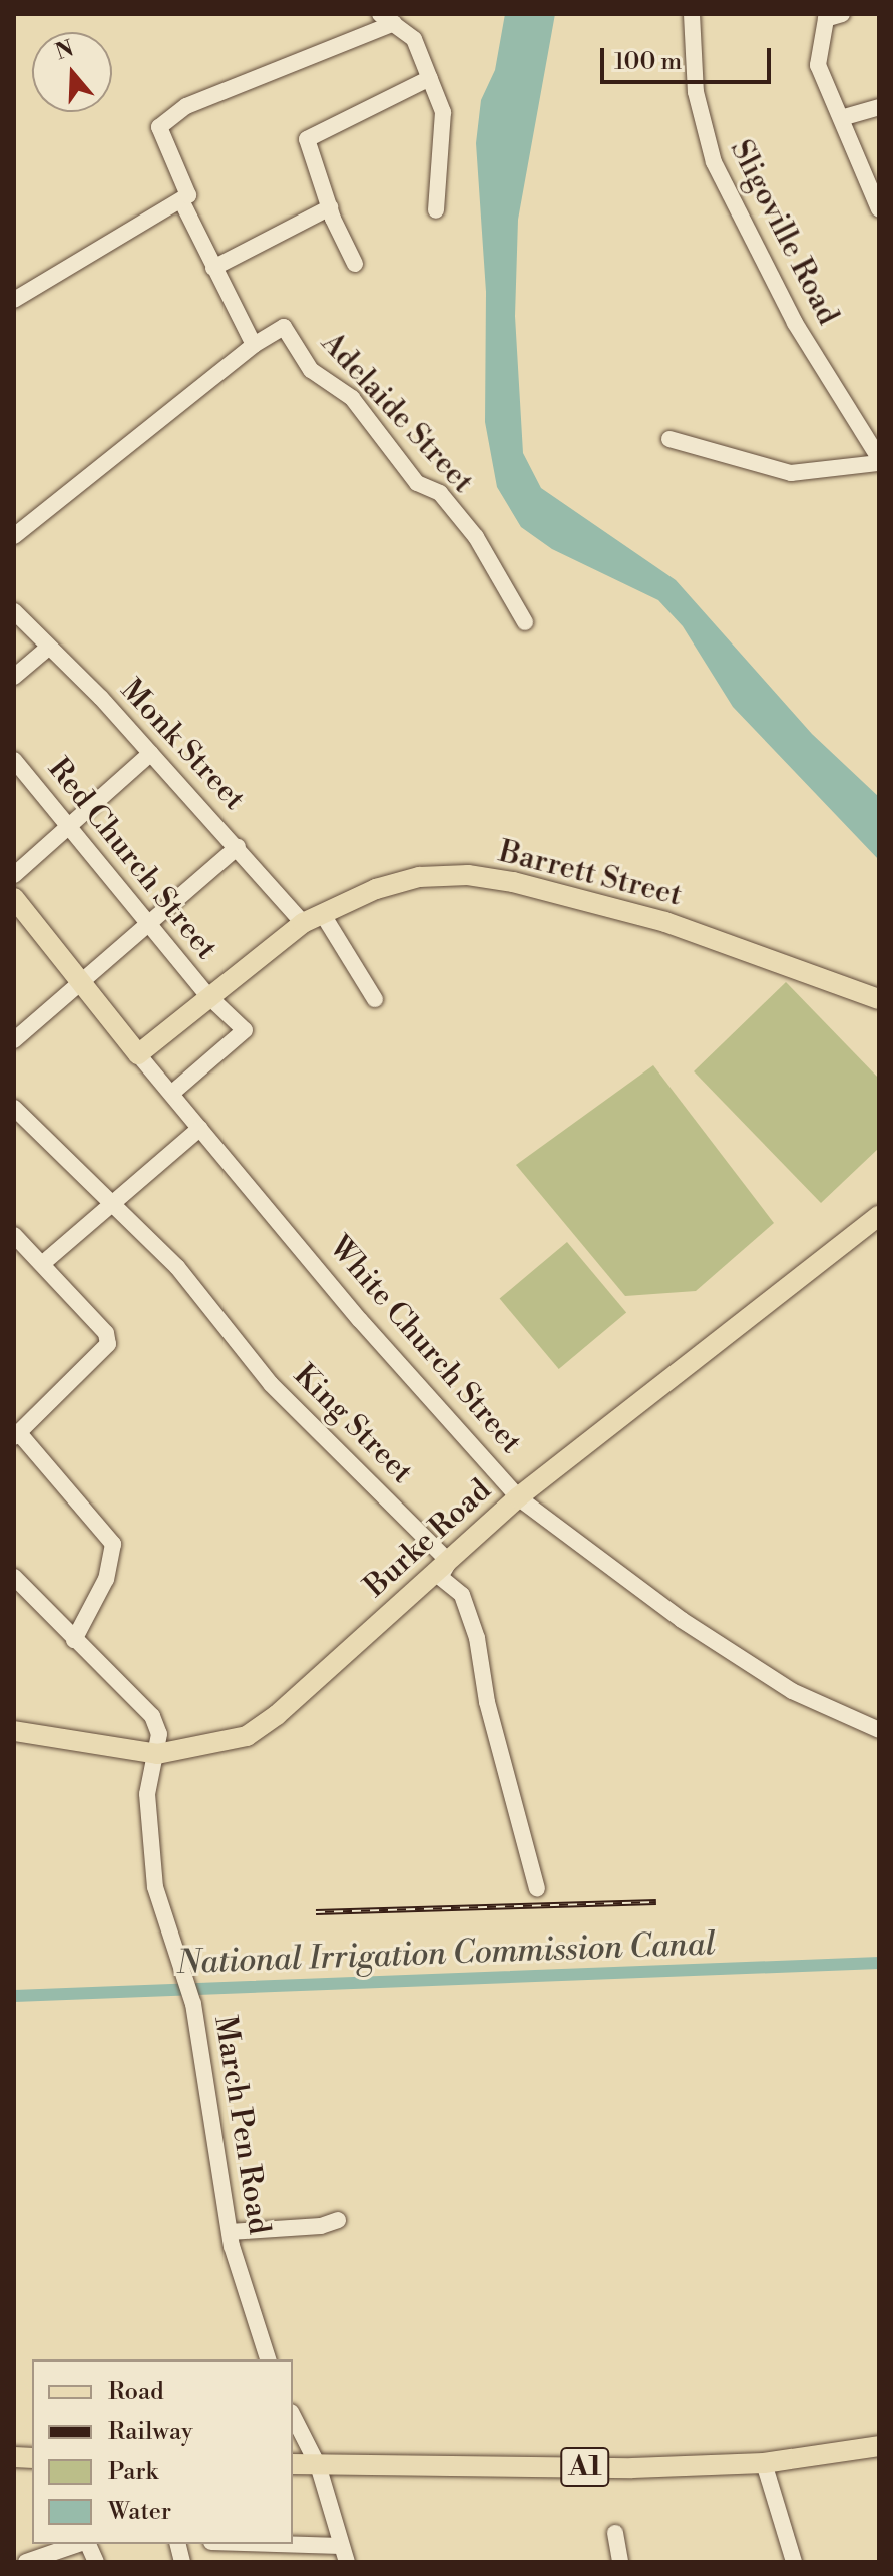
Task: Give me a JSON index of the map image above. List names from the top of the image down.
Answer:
{
  "streets": {
    "main road": [
      "Barrett Street",
      "White Church Street",
      "Burke Road",
      "A1"
    ],
    "street": [
      "Sligoville Road",
      "Adelaide Street",
      "Monk Street",
      "Red Church Street",
      "King Street",
      "March Pen Road"
    ]
  },
  "crossings": [
    ["Monk Street", "Barrett Street"],
    ["Red Church Street", "Barrett Street"],
    ["Red Church Street", "White Church Street"],
    ["Barrett Street", "White Church Street"],
    ["White Church Street", "Burke Road"],
    ["King Street", "Burke Road"],
    ["Burke Road", "March Pen Road"]
  ],
  "water": ["National Irrigation Commission Canal"],
  "legend": [
    "Road",
    "Railway",
    "Park",
    "Water"
  ],
  "scale_bar": "100 m",
  "north": "top"
}
